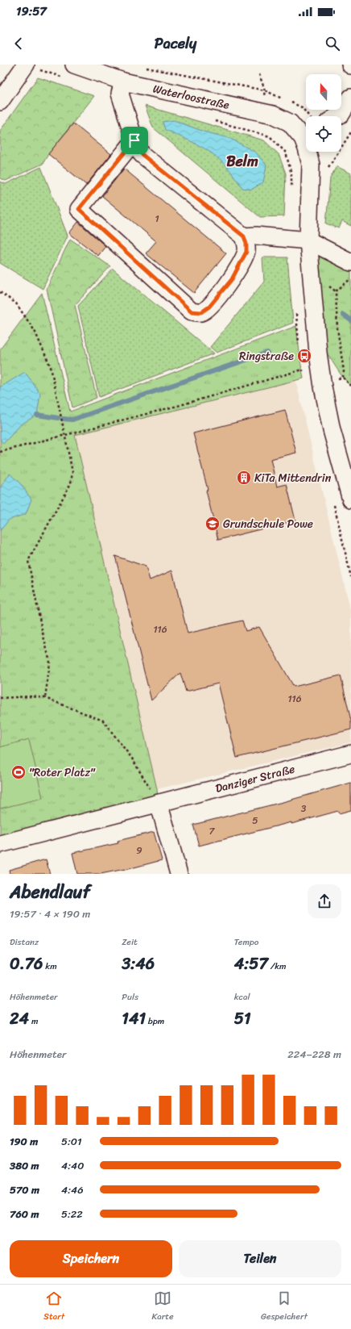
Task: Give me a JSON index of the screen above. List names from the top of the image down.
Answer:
{
  "streets": {
    "street": ["Waterloostraße", "Danziger Straße"]
  },
  "districts": ["Belm"],
  "places": {
    "bus stop": ["Ringstraße"],
    "building": ["KiTa Mittendrin"],
    "school or university": ["Grundschule Powe"],
    "sports": ["\"Roter Platz\""]
  },
  "house_numbers": [
    "1",
    "116",
    "116",
    "3",
    "5",
    "7",
    "9"
  ],
  "north": "top",
  "page": {
    "status": "19:57",
    "header": "Pacely",
    "heading": ["Abendlauf", "19:57 · 4 × 190 m"],
    "stats": [
      ["Distanz", "0.76 km"],
      ["Zeit", "3:46"],
      ["Tempo", "4:57 /km"],
      ["Höhenmeter", "24 m"],
      ["Puls", "141 bpm"],
      ["kcal", "51"]
    ],
    "chart": ["Höhenmeter", "224–228 m"],
    "list": [
      {
        "name": "190 m",
        "note": "5:01"
      },
      {
        "name": "380 m",
        "note": "4:40"
      },
      {
        "name": "570 m",
        "note": "4:46"
      },
      {
        "name": "760 m",
        "note": "5:22"
      }
    ],
    "buttons": ["Speichern", "Teilen"],
    "tabs": ["Start", "Karte", "Gespeichert"]
  }
}
